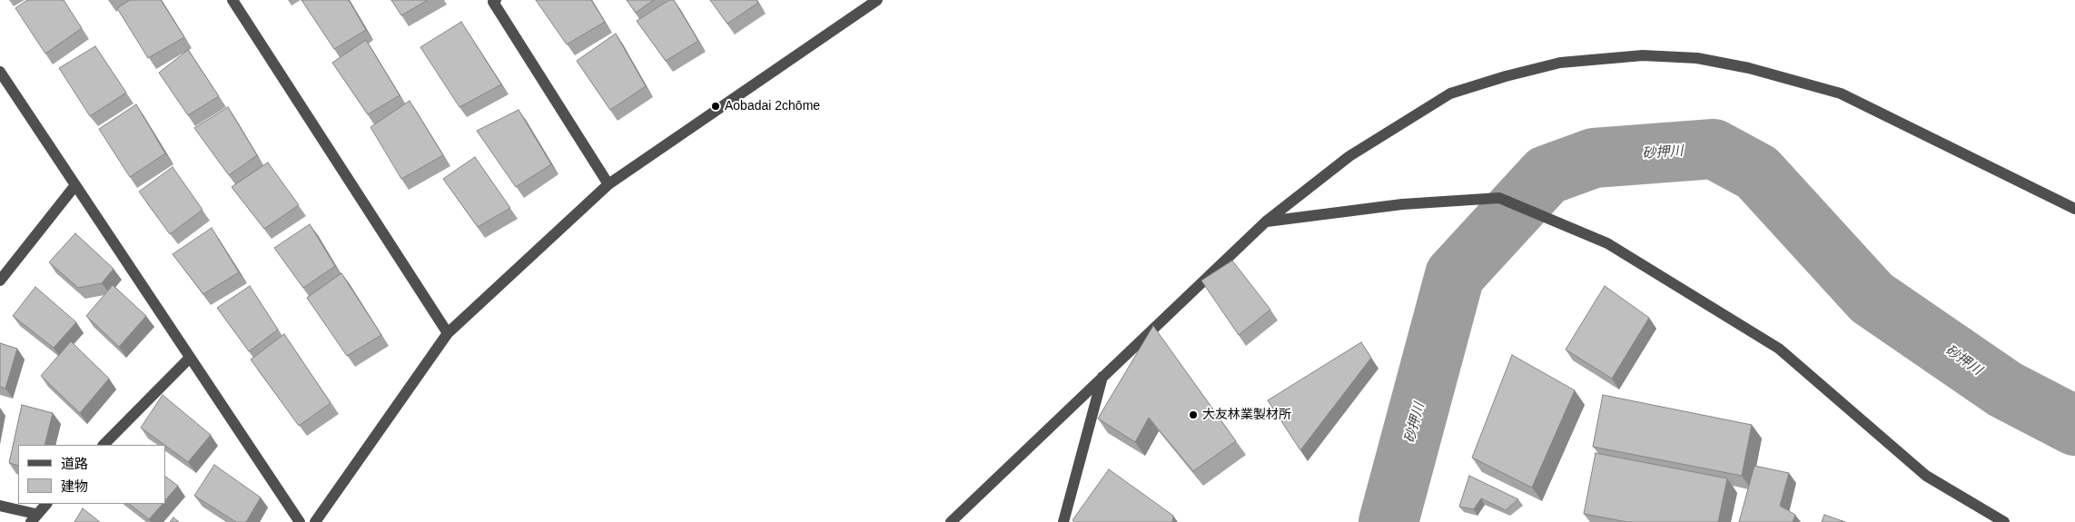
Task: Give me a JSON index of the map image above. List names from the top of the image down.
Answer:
{
  "water": ["砂押川"],
  "places": ["Aobadai 2chōme", "大友林業製材所"],
  "legend": ["道路", "建物"]
}
